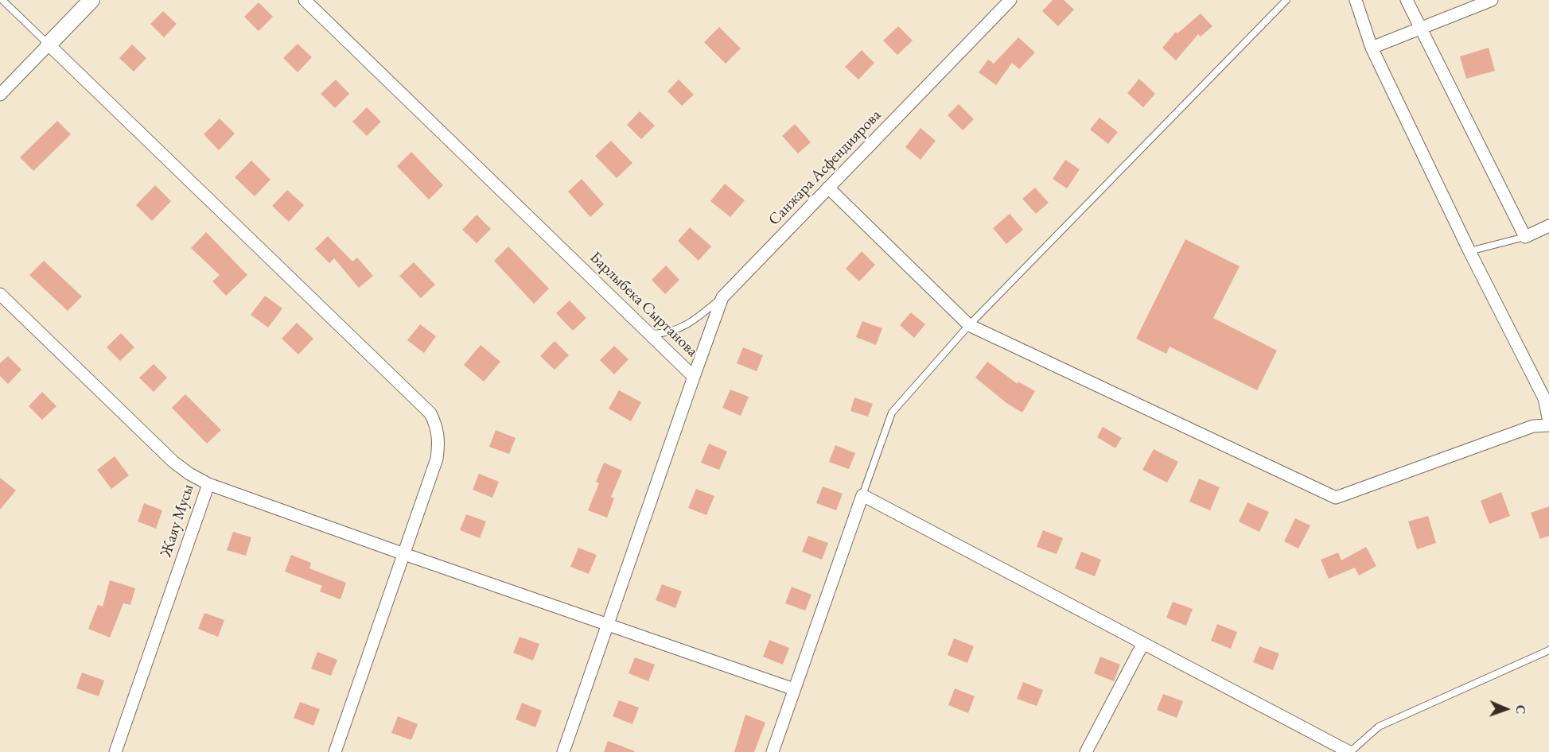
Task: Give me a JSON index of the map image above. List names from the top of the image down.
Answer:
{
  "streets": {
    "street": ["Санжара Асфендиярова", "Барлыбека Сыртанова", "Жаяу Мусы"]
  },
  "crossings": [
    ["Санжара Асфендиярова", "Барлыбека Сыртанова"]
  ],
  "north": "right"
}
